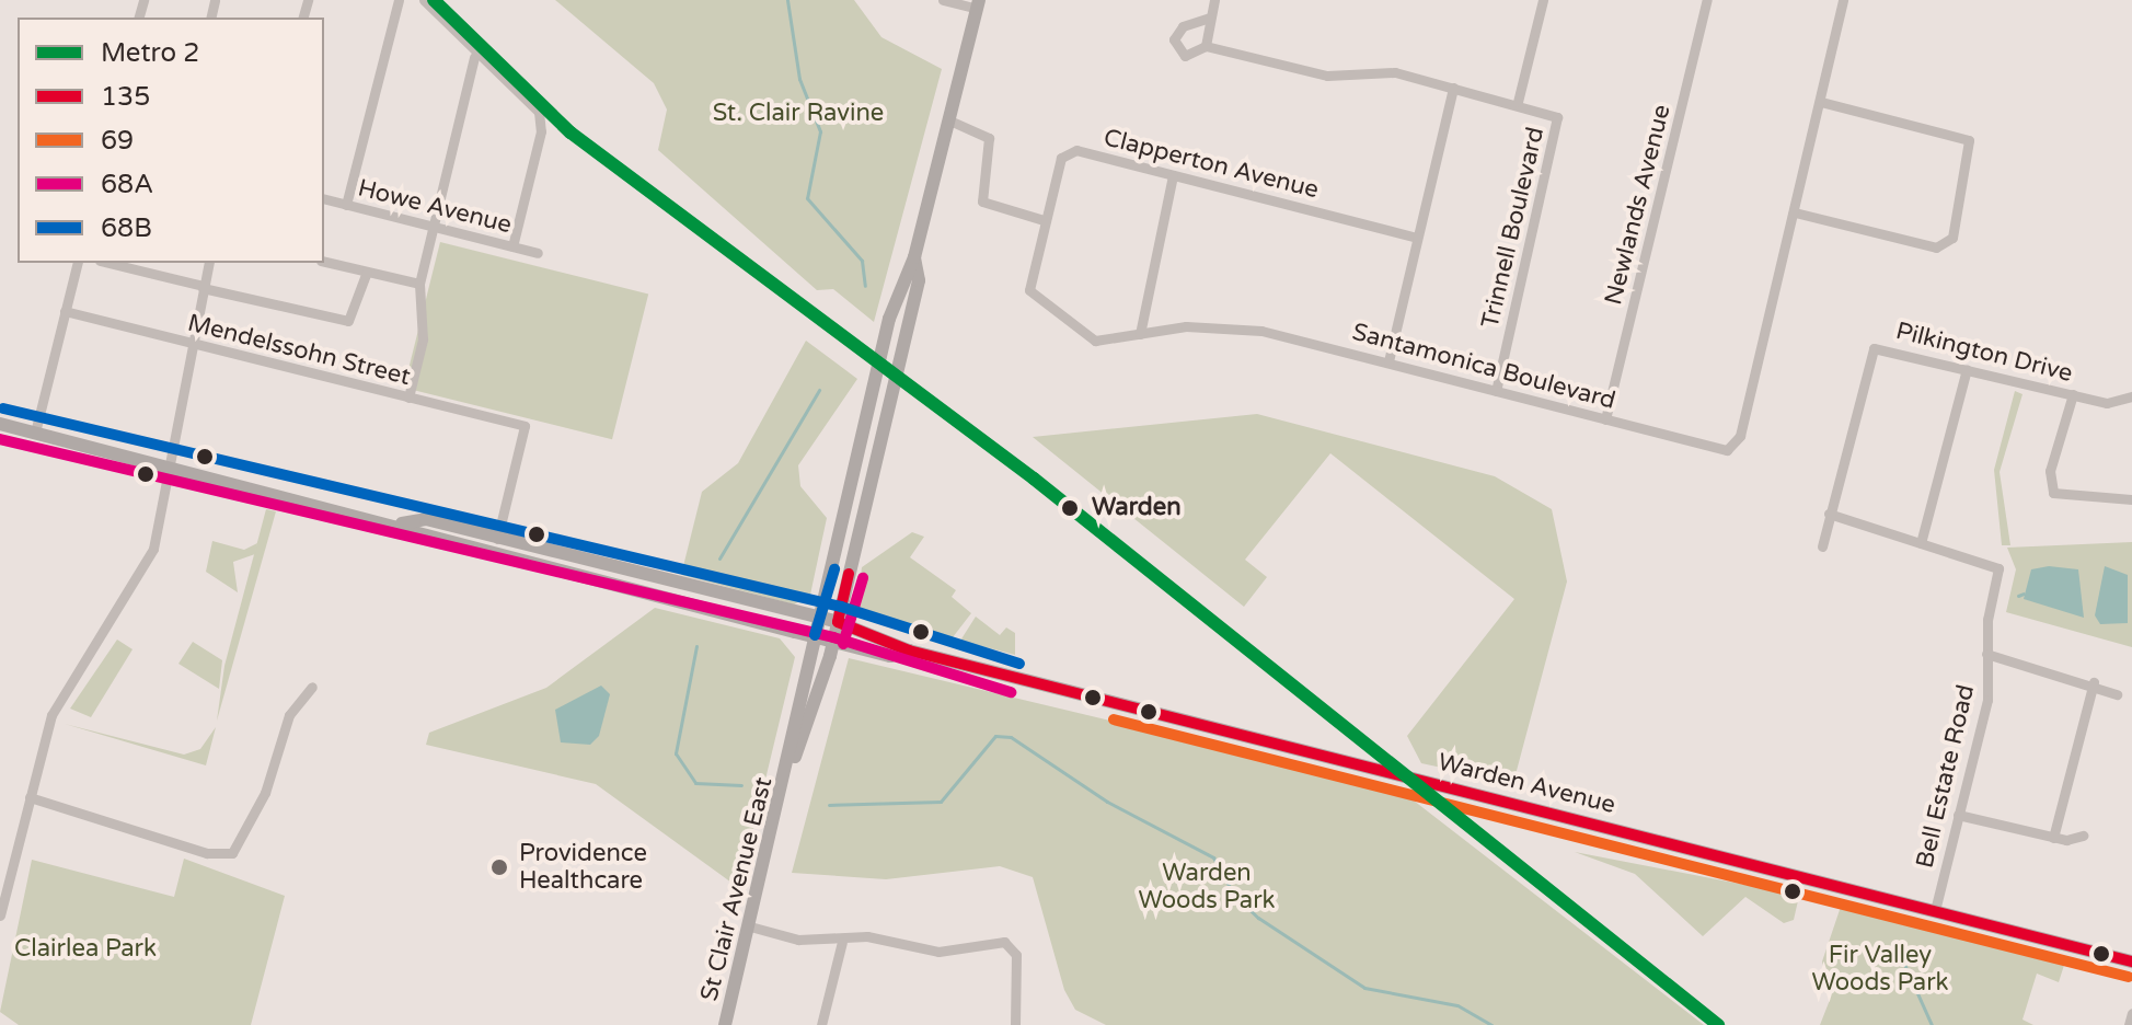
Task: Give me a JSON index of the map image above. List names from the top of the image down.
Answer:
{
  "streets": {
    "main road": ["Warden Avenue", "St Clair Avenue East"],
    "street": [
      "Clapperton Avenue",
      "Newlands Avenue",
      "Howe Avenue",
      "Trinnell Boulevard",
      "Mendelssohn Street",
      "Pilkington Drive",
      "Santamonica Boulevard",
      "Bell Estate Road"
    ]
  },
  "crossings": [
    ["Clapperton Avenue", "Santamonica Boulevard"],
    ["Newlands Avenue", "Santamonica Boulevard"],
    ["Trinnell Boulevard", "Santamonica Boulevard"],
    ["Mendelssohn Street", "Warden Avenue"],
    ["Pilkington Drive", "Bell Estate Road"],
    ["Bell Estate Road", "Warden Avenue"],
    ["Warden Avenue", "St Clair Avenue East"]
  ],
  "parks": [
    "St. Clair Ravine",
    "Warden Woods Park",
    "Clairlea Park",
    "Fir Valley Woods Park"
  ],
  "places": ["Warden", "Providence Healthcare"],
  "lines": [
    "metro line 2",
    "transit line 68B",
    "transit line 68A",
    "transit line 135",
    "transit line 69"
  ],
  "legend": [
    "Metro 2",
    "135",
    "69",
    "68A",
    "68B"
  ]
}
